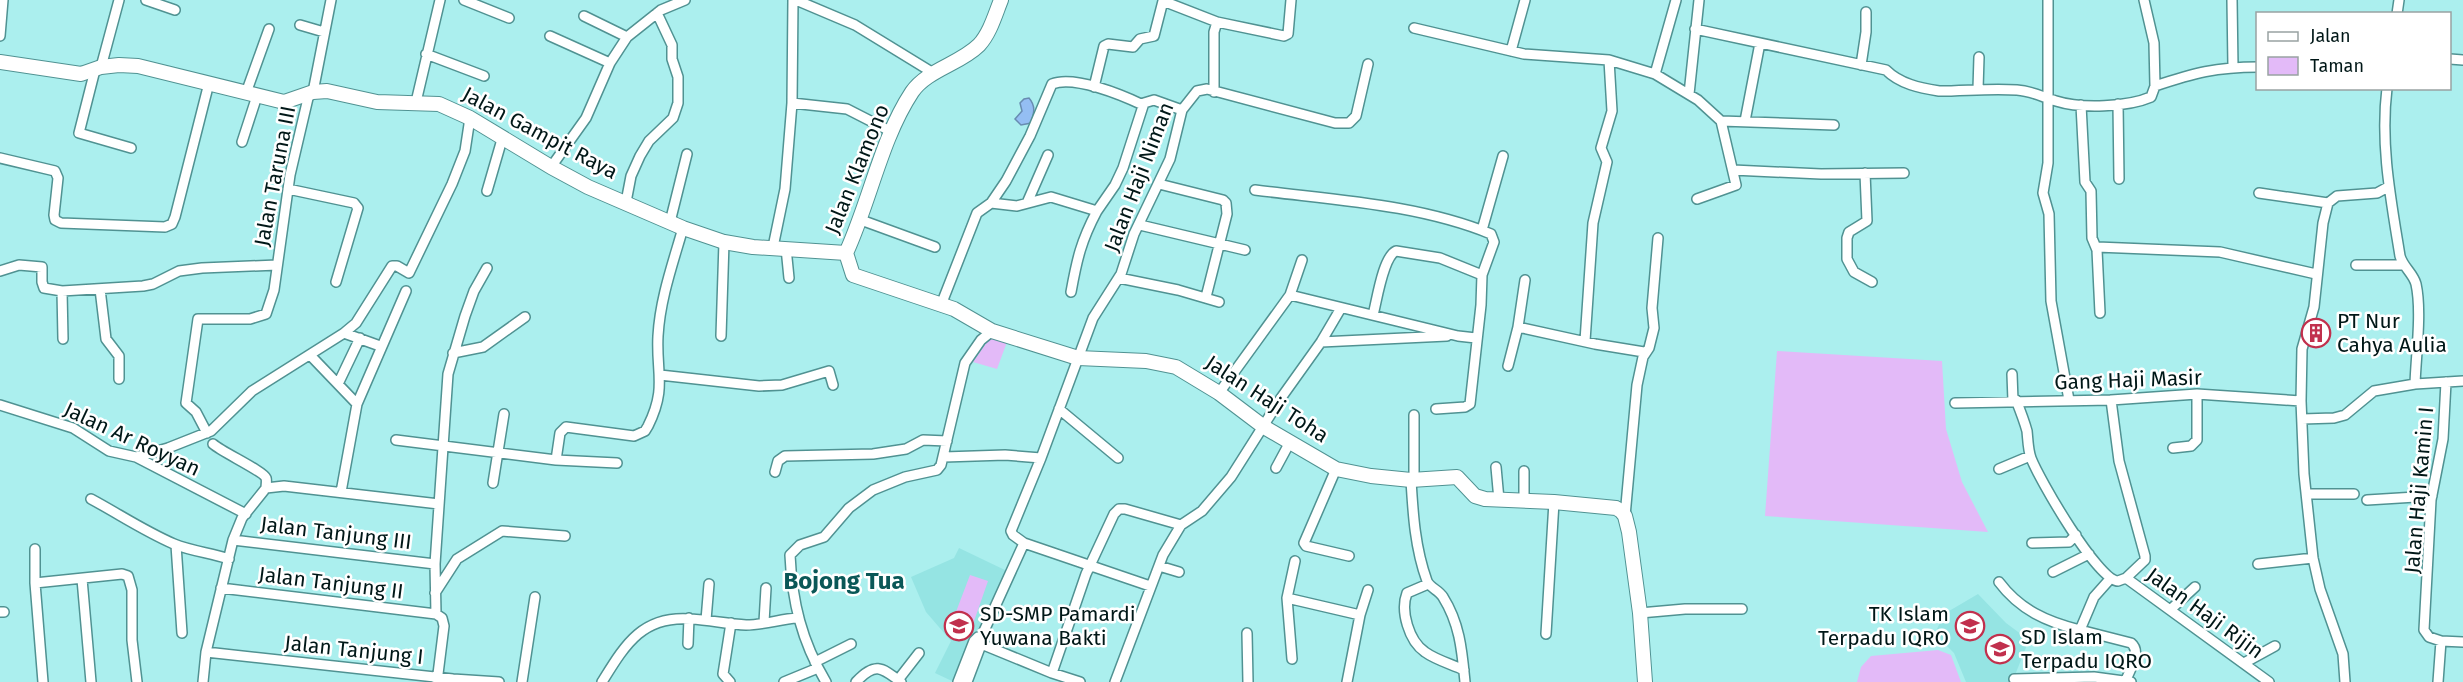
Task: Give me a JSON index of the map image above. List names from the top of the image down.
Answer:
{
  "streets": {
    "street": [
      "Jalan Gampit Raya",
      "Jalan Klamono",
      "Jalan Taruna III",
      "Jalan Haji Niman",
      "Gang Haji Masir",
      "Jalan Haji Toha",
      "Jalan Ar Royyan",
      "Jalan Haji Kamin I",
      "Jalan Tanjung III",
      "Jalan Tanjung II",
      "Jalan Haji Rijin",
      "Jalan Tanjung I"
    ]
  },
  "crossings": [
    ["Jalan Gampit Raya", "Jalan Klamono"],
    ["Jalan Gampit Raya", "Jalan Taruna III"],
    ["Jalan Gampit Raya", "Jalan Haji Toha"],
    ["Jalan Klamono", "Jalan Haji Toha"],
    ["Jalan Haji Niman", "Jalan Haji Toha"]
  ],
  "districts": ["Bojong Tua"],
  "places": {
    "building": ["PT Nur Cahya Aulia"],
    "school or university": ["SD-SMP Pamardi Yuwana Bakti", "TK Islam Terpadu IQRO", "SD Islam Terpadu IQRO"]
  },
  "legend": ["Jalan", "Taman"]
}
